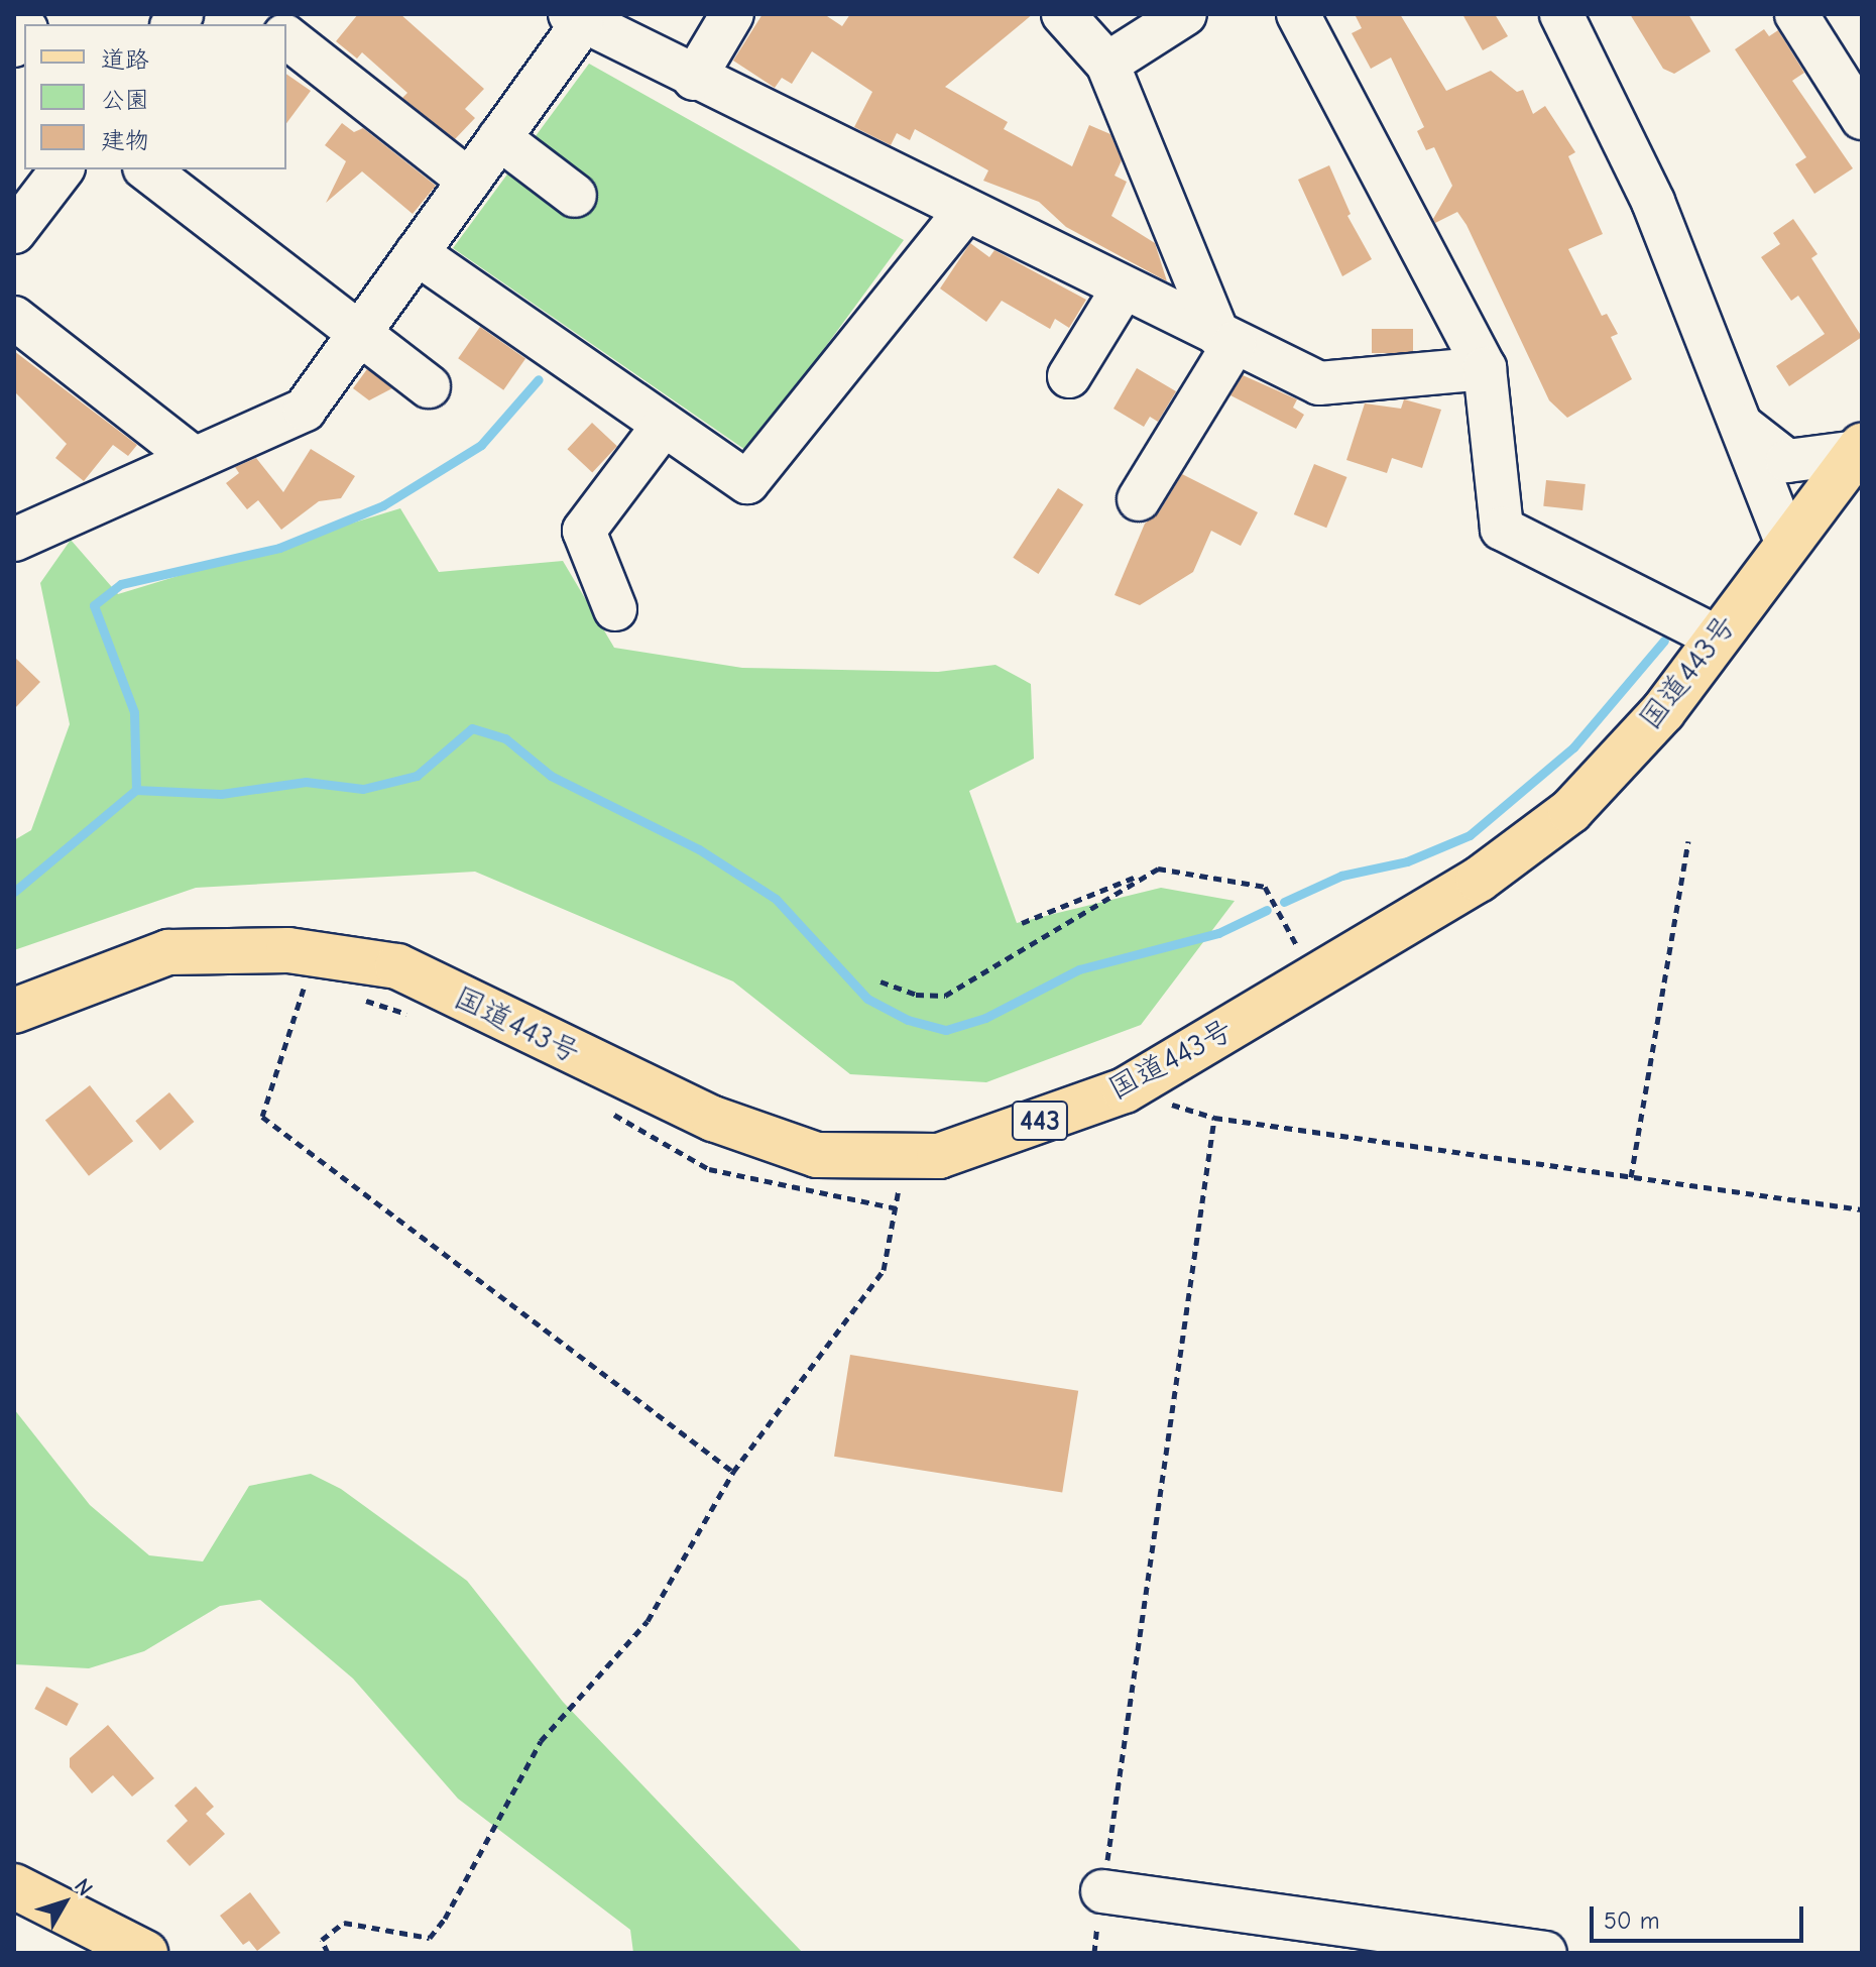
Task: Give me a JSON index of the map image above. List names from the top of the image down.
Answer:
{
  "streets": {
    "main road": ["国道443号", "443"]
  },
  "legend": ["道路", "公園", "建物"],
  "scale_bar": "50 m",
  "north": "top right"
}
